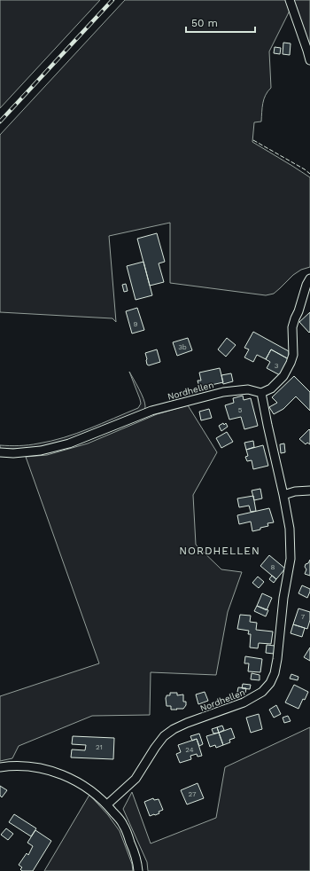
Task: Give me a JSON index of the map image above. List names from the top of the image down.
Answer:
{
  "streets": {
    "street": ["Nordhellen"]
  },
  "districts": ["NORDHELLEN"],
  "house_numbers": [
    "9",
    "3b",
    "3",
    "5",
    "8",
    "7",
    "21",
    "24",
    "27"
  ],
  "scale_bar": "50 m"
}
